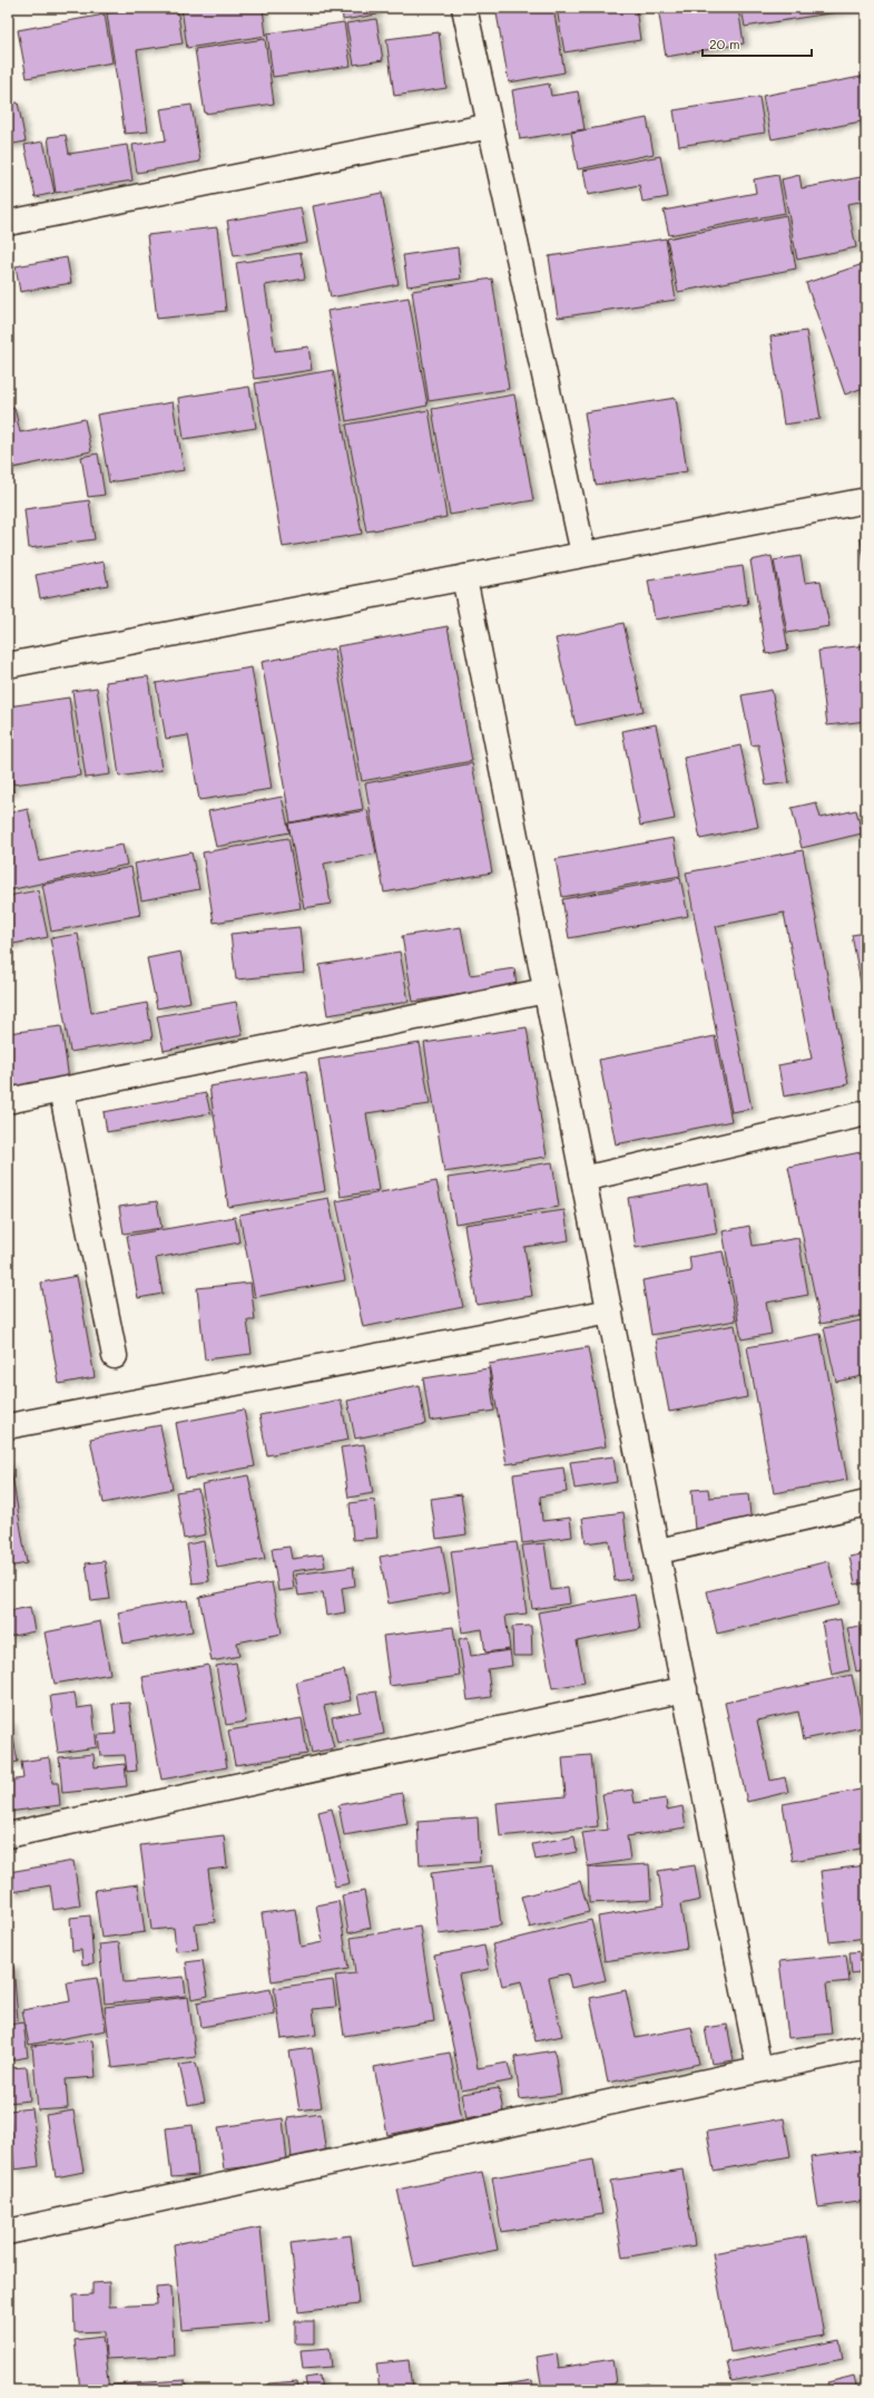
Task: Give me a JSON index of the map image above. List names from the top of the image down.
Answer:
{
  "scale_bar": "20 m"
}
